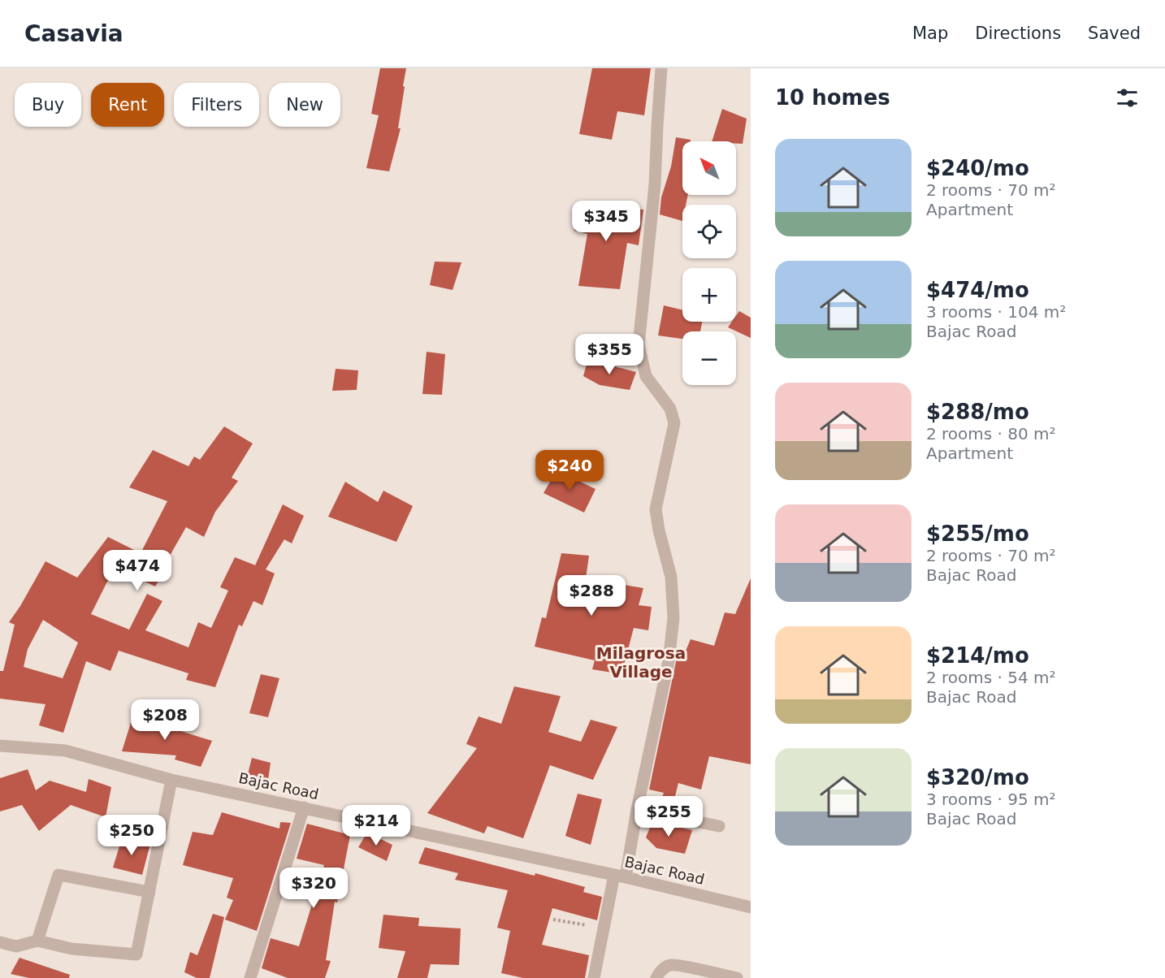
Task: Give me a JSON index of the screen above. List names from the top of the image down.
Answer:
{
  "streets": {
    "street": ["Bajac Road"]
  },
  "districts": ["Milagrosa Village"],
  "north": "top left",
  "page": {
    "header": "Casavia",
    "nav": ["Map", "Directions", "Saved"],
    "heading": "10 homes",
    "chip": [
      "Buy",
      "Rent",
      "Filters",
      "New"
    ],
    "list": [
      {
        "name": "$240/mo",
        "note": "2 rooms · 70 m² · Apartment"
      },
      {
        "name": "$474/mo",
        "note": "3 rooms · 104 m² · Bajac Road"
      },
      {
        "name": "$288/mo",
        "note": "2 rooms · 80 m² · Apartment"
      },
      {
        "name": "$255/mo",
        "note": "2 rooms · 70 m² · Bajac Road"
      },
      {
        "name": "$214/mo",
        "note": "2 rooms · 54 m² · Bajac Road"
      },
      {
        "name": "$320/mo",
        "note": "3 rooms · 95 m² · Bajac Road"
      }
    ],
    "map_buttons": ["+", "−"],
    "price": [
      "$345",
      "$355",
      "$240",
      "$474",
      "$288",
      "$208",
      "$255",
      "$214",
      "$250",
      "$320"
    ]
  }
}
